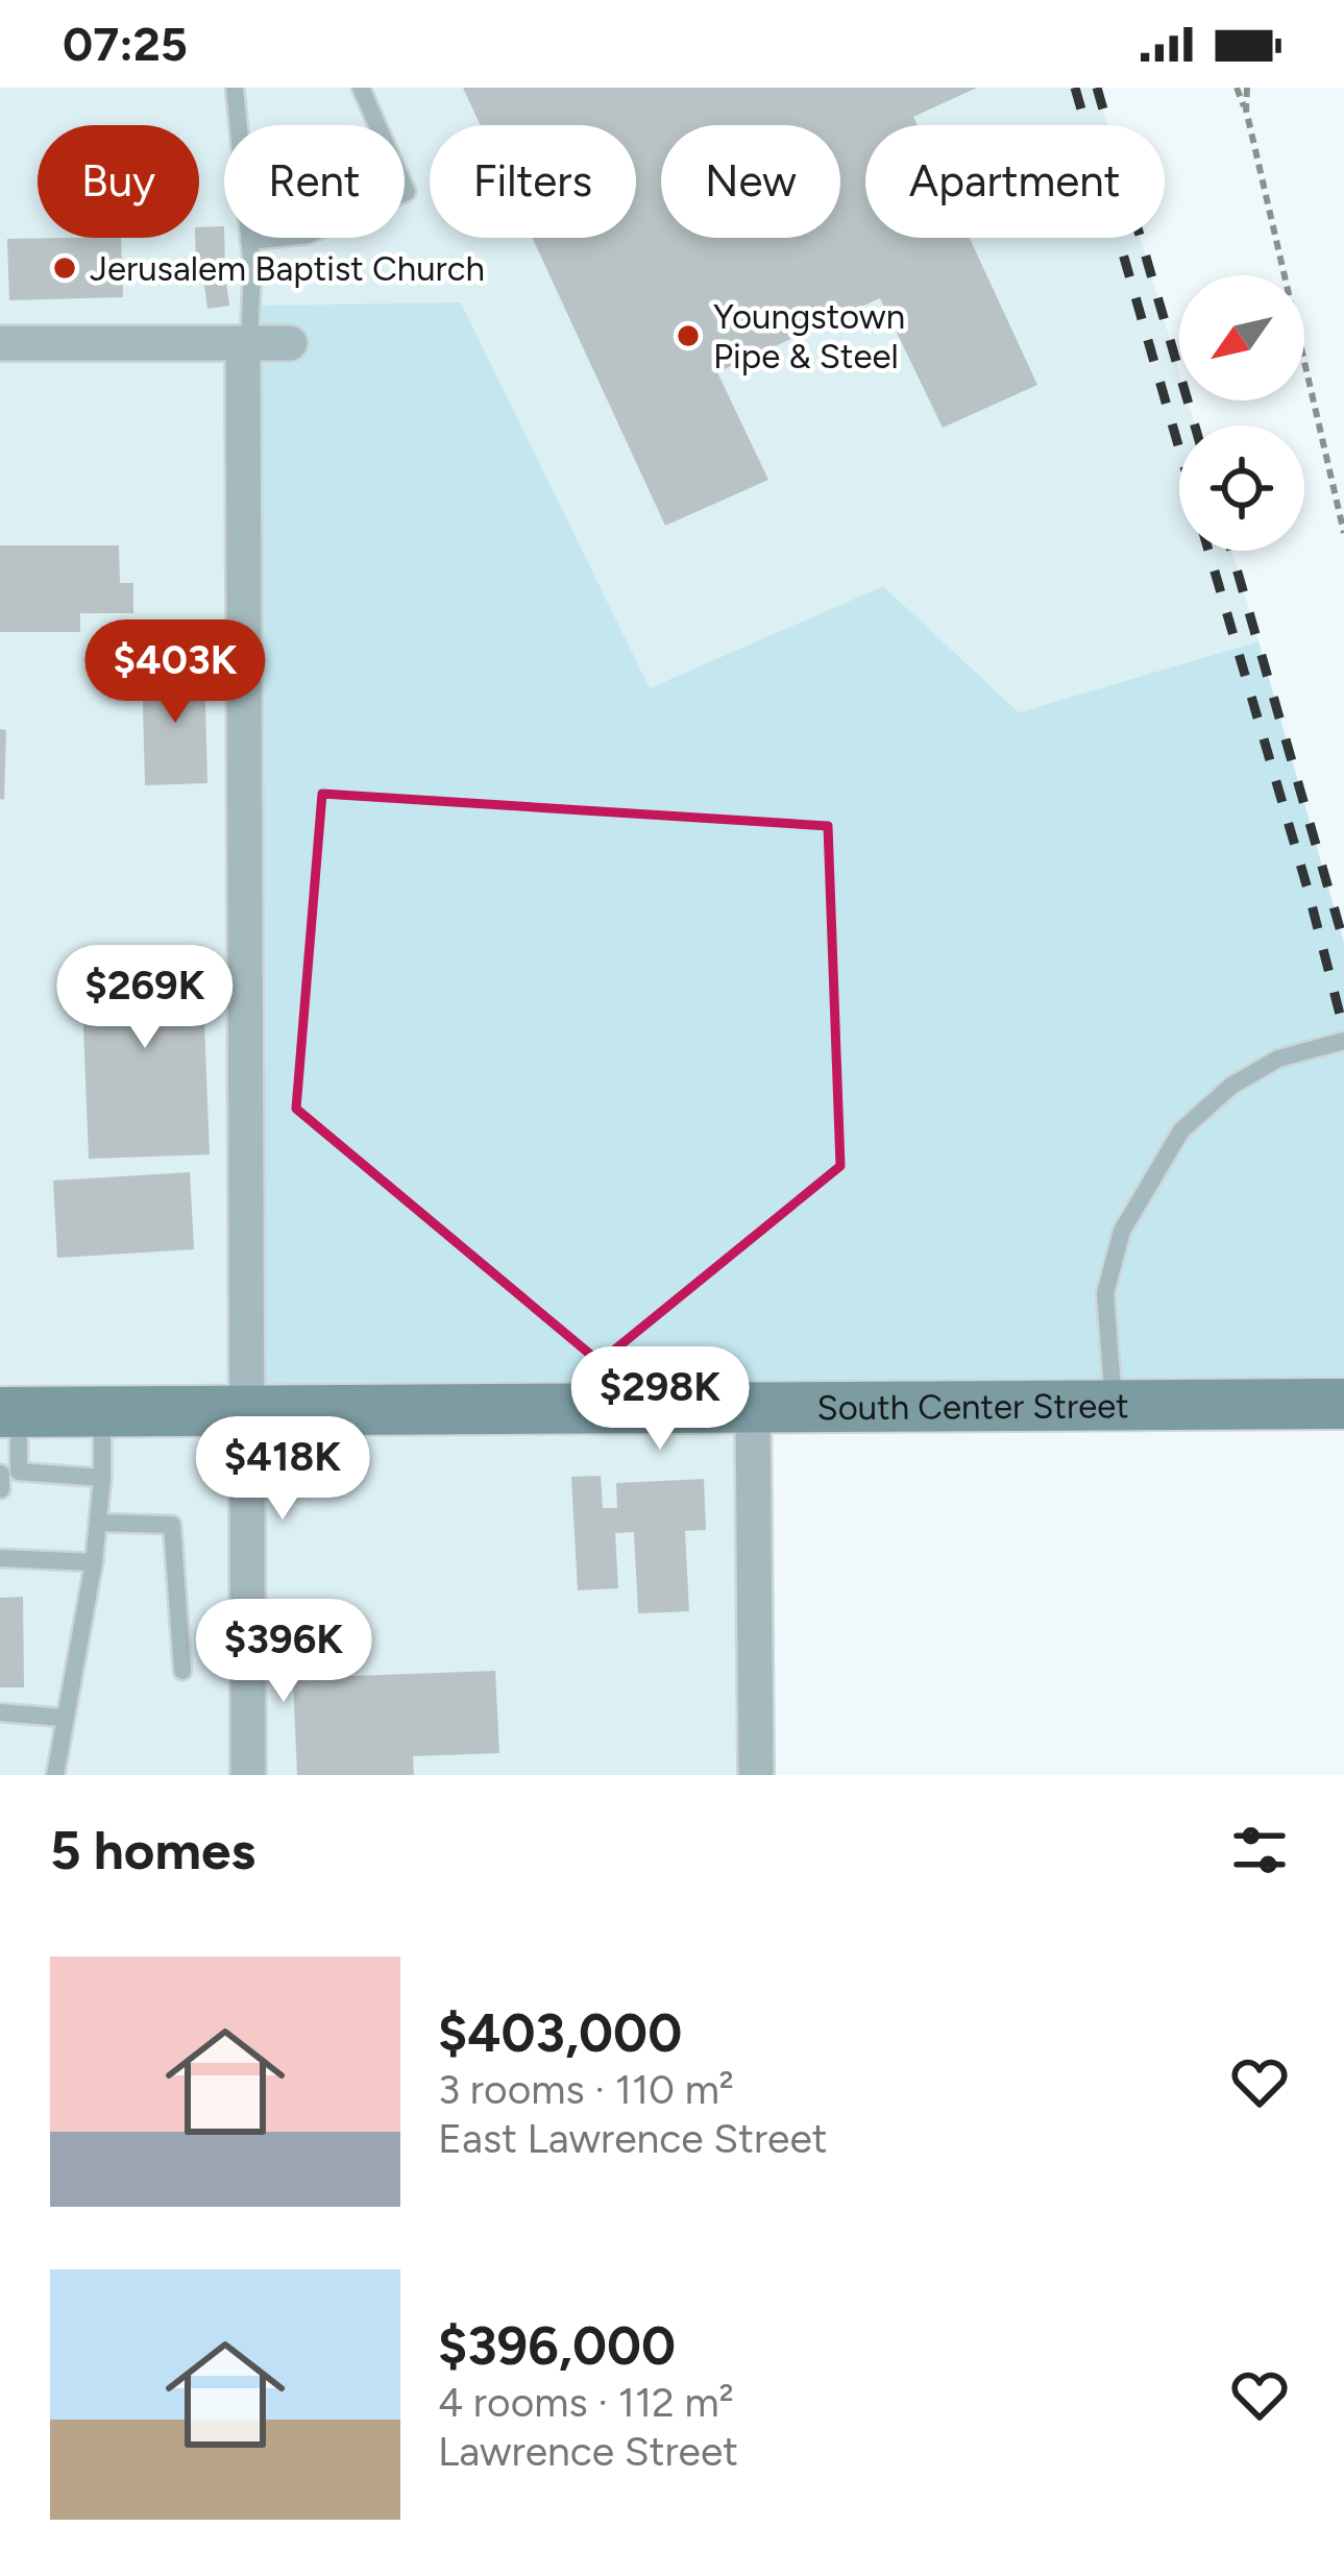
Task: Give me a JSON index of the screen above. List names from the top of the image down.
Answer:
{
  "streets": {
    "main road": ["South Center Street"]
  },
  "places": ["Jerusalem Baptist Church", "Youngstown Pipe & Steel"],
  "north": "bottom left",
  "page": {
    "status": "07:25",
    "chip": [
      "Buy",
      "Rent",
      "Filters",
      "New",
      "Apartment"
    ],
    "price": [
      "$403K",
      "$269K",
      "$298K",
      "$418K",
      "$396K"
    ],
    "heading": "5 homes",
    "list": [
      {
        "name": "$403,000",
        "note": "3 rooms · 110 m² · East Lawrence Street"
      },
      {
        "name": "$396,000",
        "note": "4 rooms · 112 m² · Lawrence Street"
      }
    ]
  }
}
